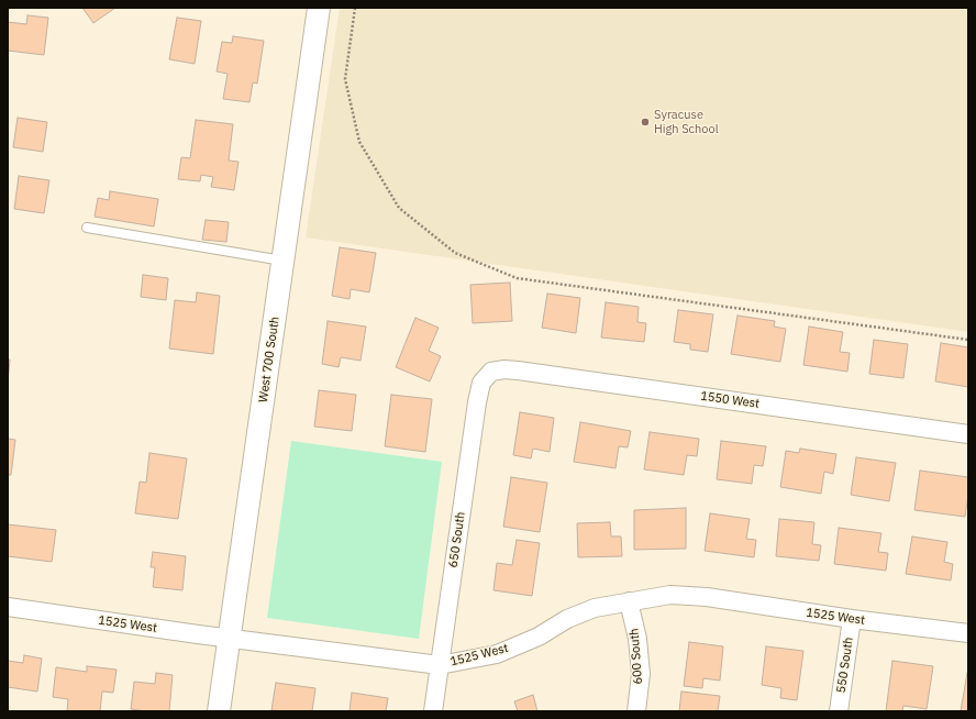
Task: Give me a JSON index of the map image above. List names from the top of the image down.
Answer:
{
  "streets": {
    "street": [
      "West 700 South",
      "1550 West",
      "650 South",
      "1525 West",
      "600 South",
      "550 South"
    ]
  },
  "crossings": [
    ["West 700 South", "1525 West"],
    ["1550 West", "650 South"],
    ["650 South", "1525 West"],
    ["1525 West", "600 South"],
    ["1525 West", "550 South"]
  ],
  "places": ["Syracuse High School"]
}
